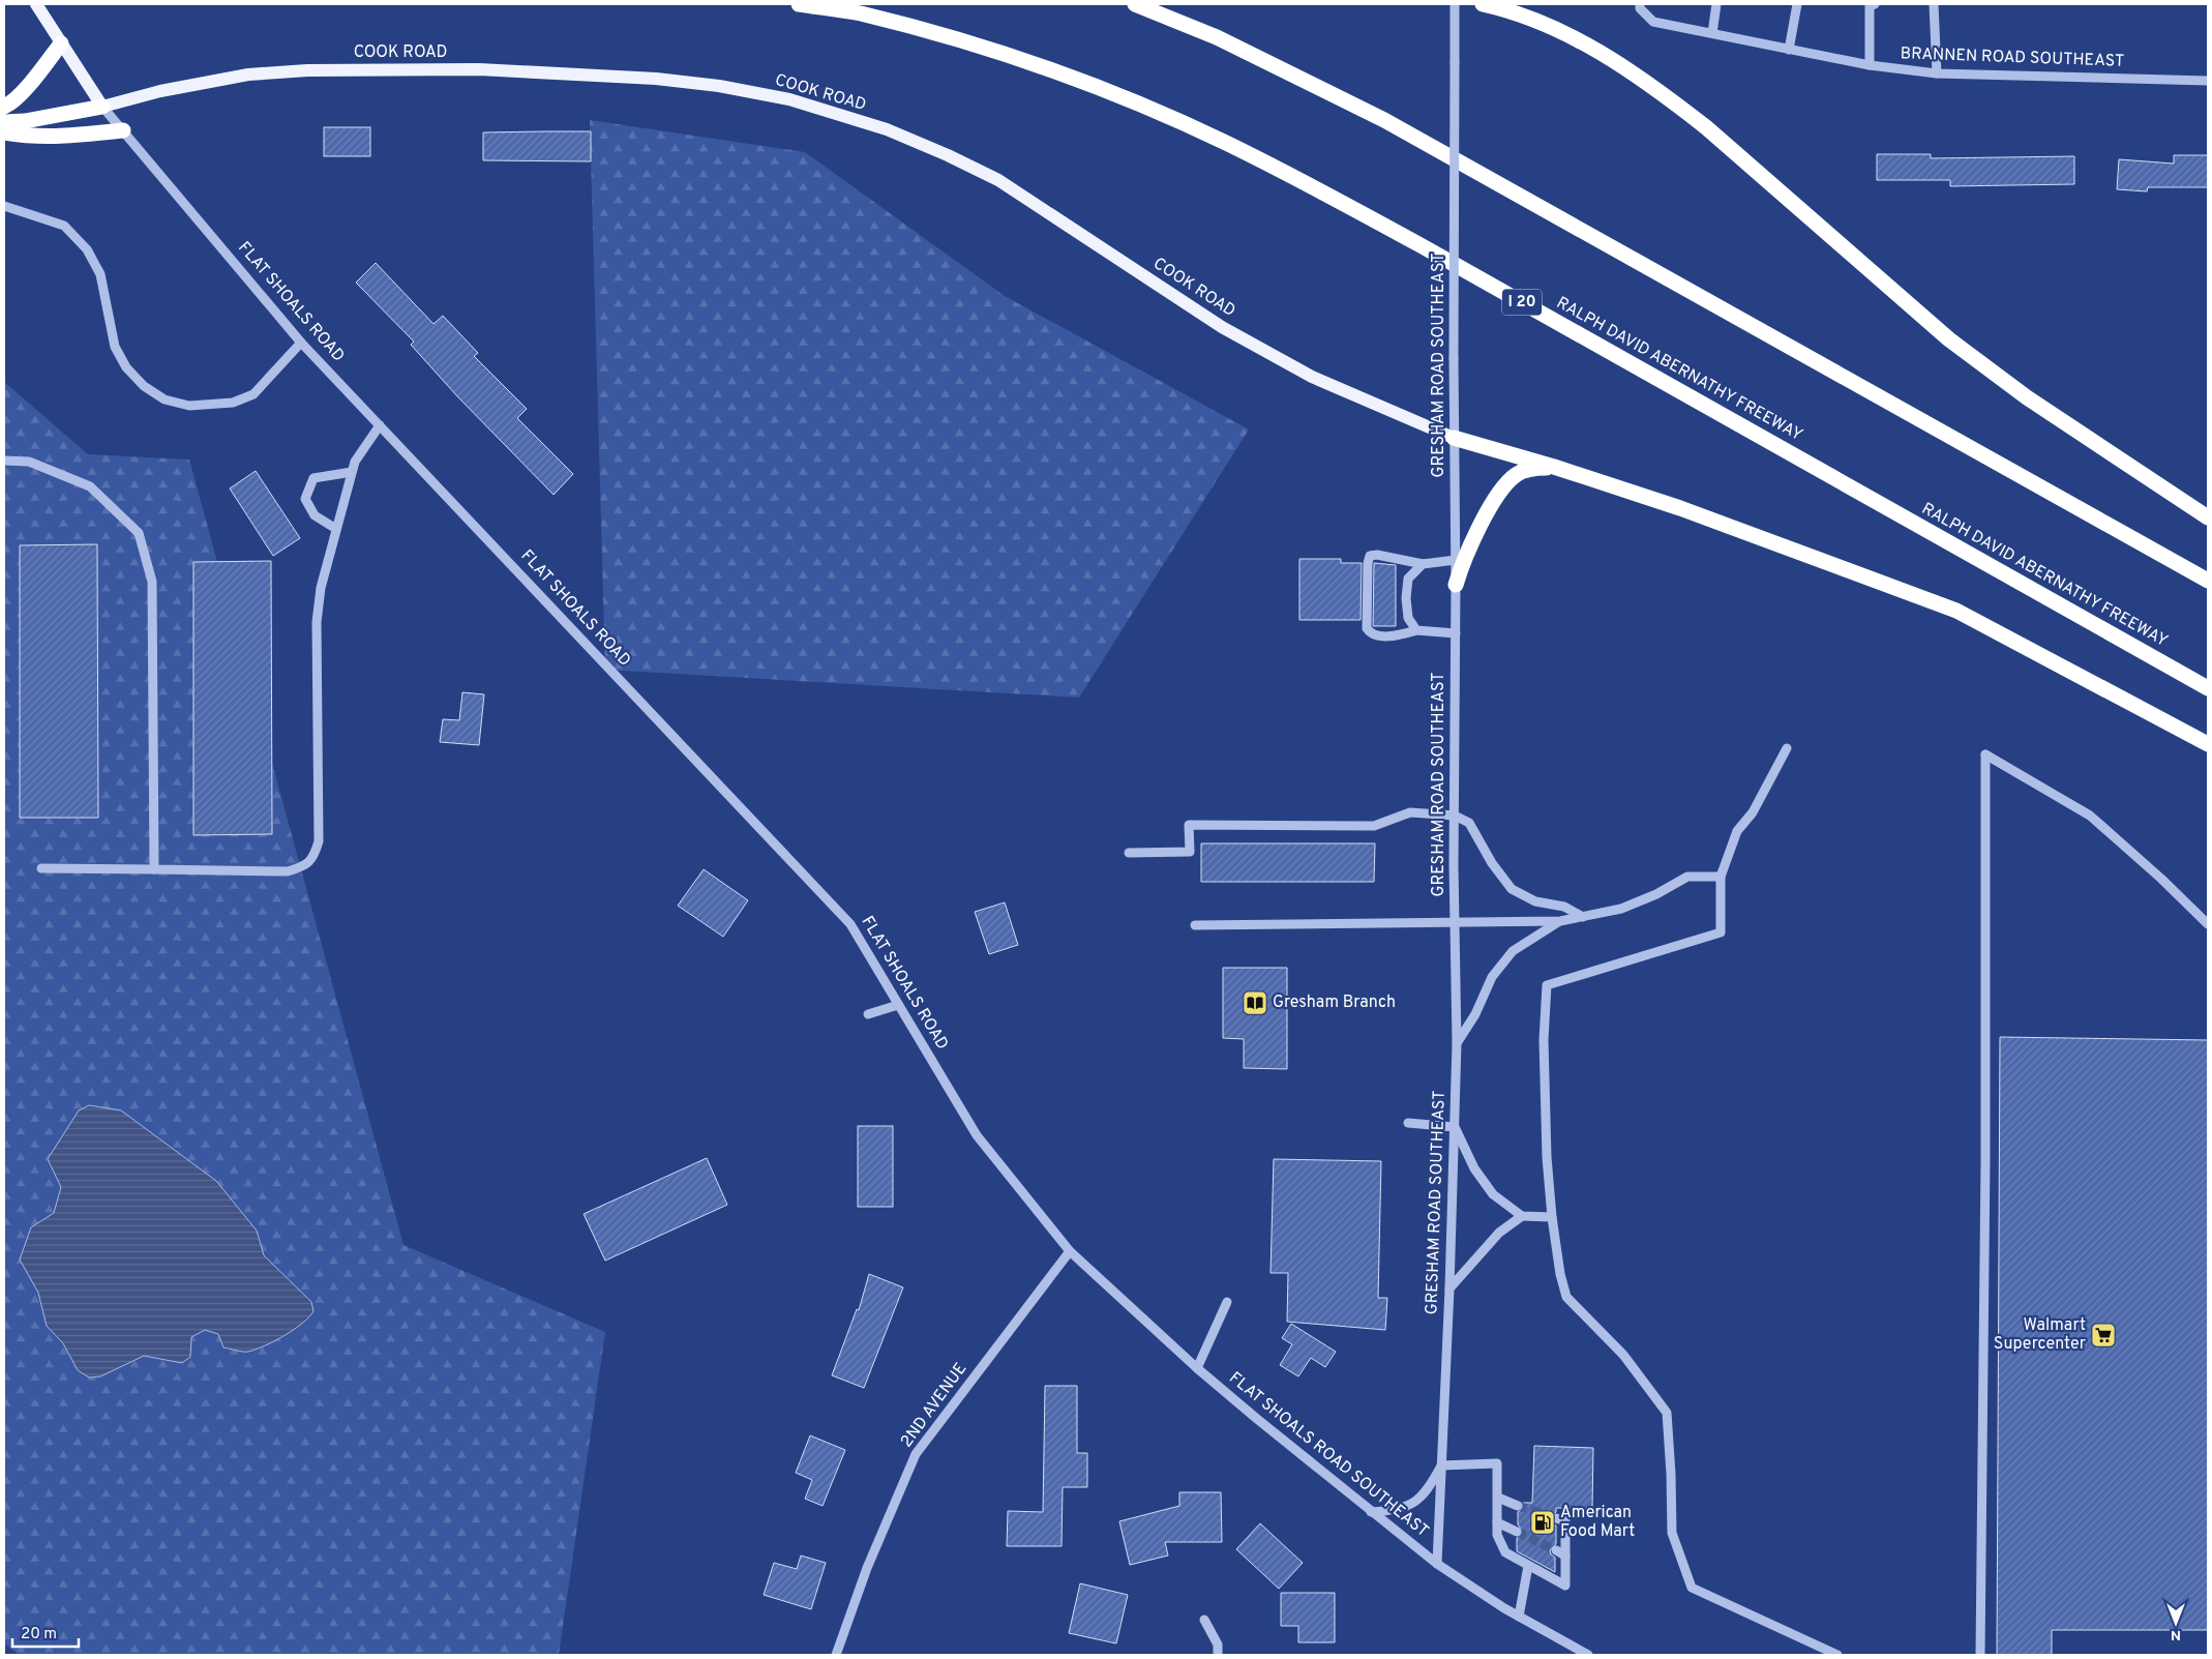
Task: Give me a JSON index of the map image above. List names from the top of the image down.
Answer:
{
  "streets": {
    "highway": ["I 20", "RALPH DAVID ABERNATHY FREEWAY"],
    "main road": ["COOK ROAD", "FLAT SHOALS ROAD"],
    "street": [
      "BRANNEN ROAD SOUTHEAST",
      "GRESHAM ROAD SOUTHEAST",
      "2ND AVENUE",
      "FLAT SHOALS ROAD SOUTHEAST"
    ]
  },
  "crossings": [
    ["COOK ROAD", "FLAT SHOALS ROAD"],
    ["COOK ROAD", "GRESHAM ROAD SOUTHEAST"],
    ["FLAT SHOALS ROAD", "2ND AVENUE"],
    ["FLAT SHOALS ROAD", "FLAT SHOALS ROAD SOUTHEAST"],
    ["GRESHAM ROAD SOUTHEAST", "FLAT SHOALS ROAD SOUTHEAST"],
    ["2ND AVENUE", "FLAT SHOALS ROAD SOUTHEAST"]
  ],
  "places": {
    "library": ["Gresham Branch"],
    "supermarket": ["Walmart Supercenter"],
    "fuel station": ["American Food Mart"]
  },
  "scale_bar": "20 m",
  "north": "bottom"
}
